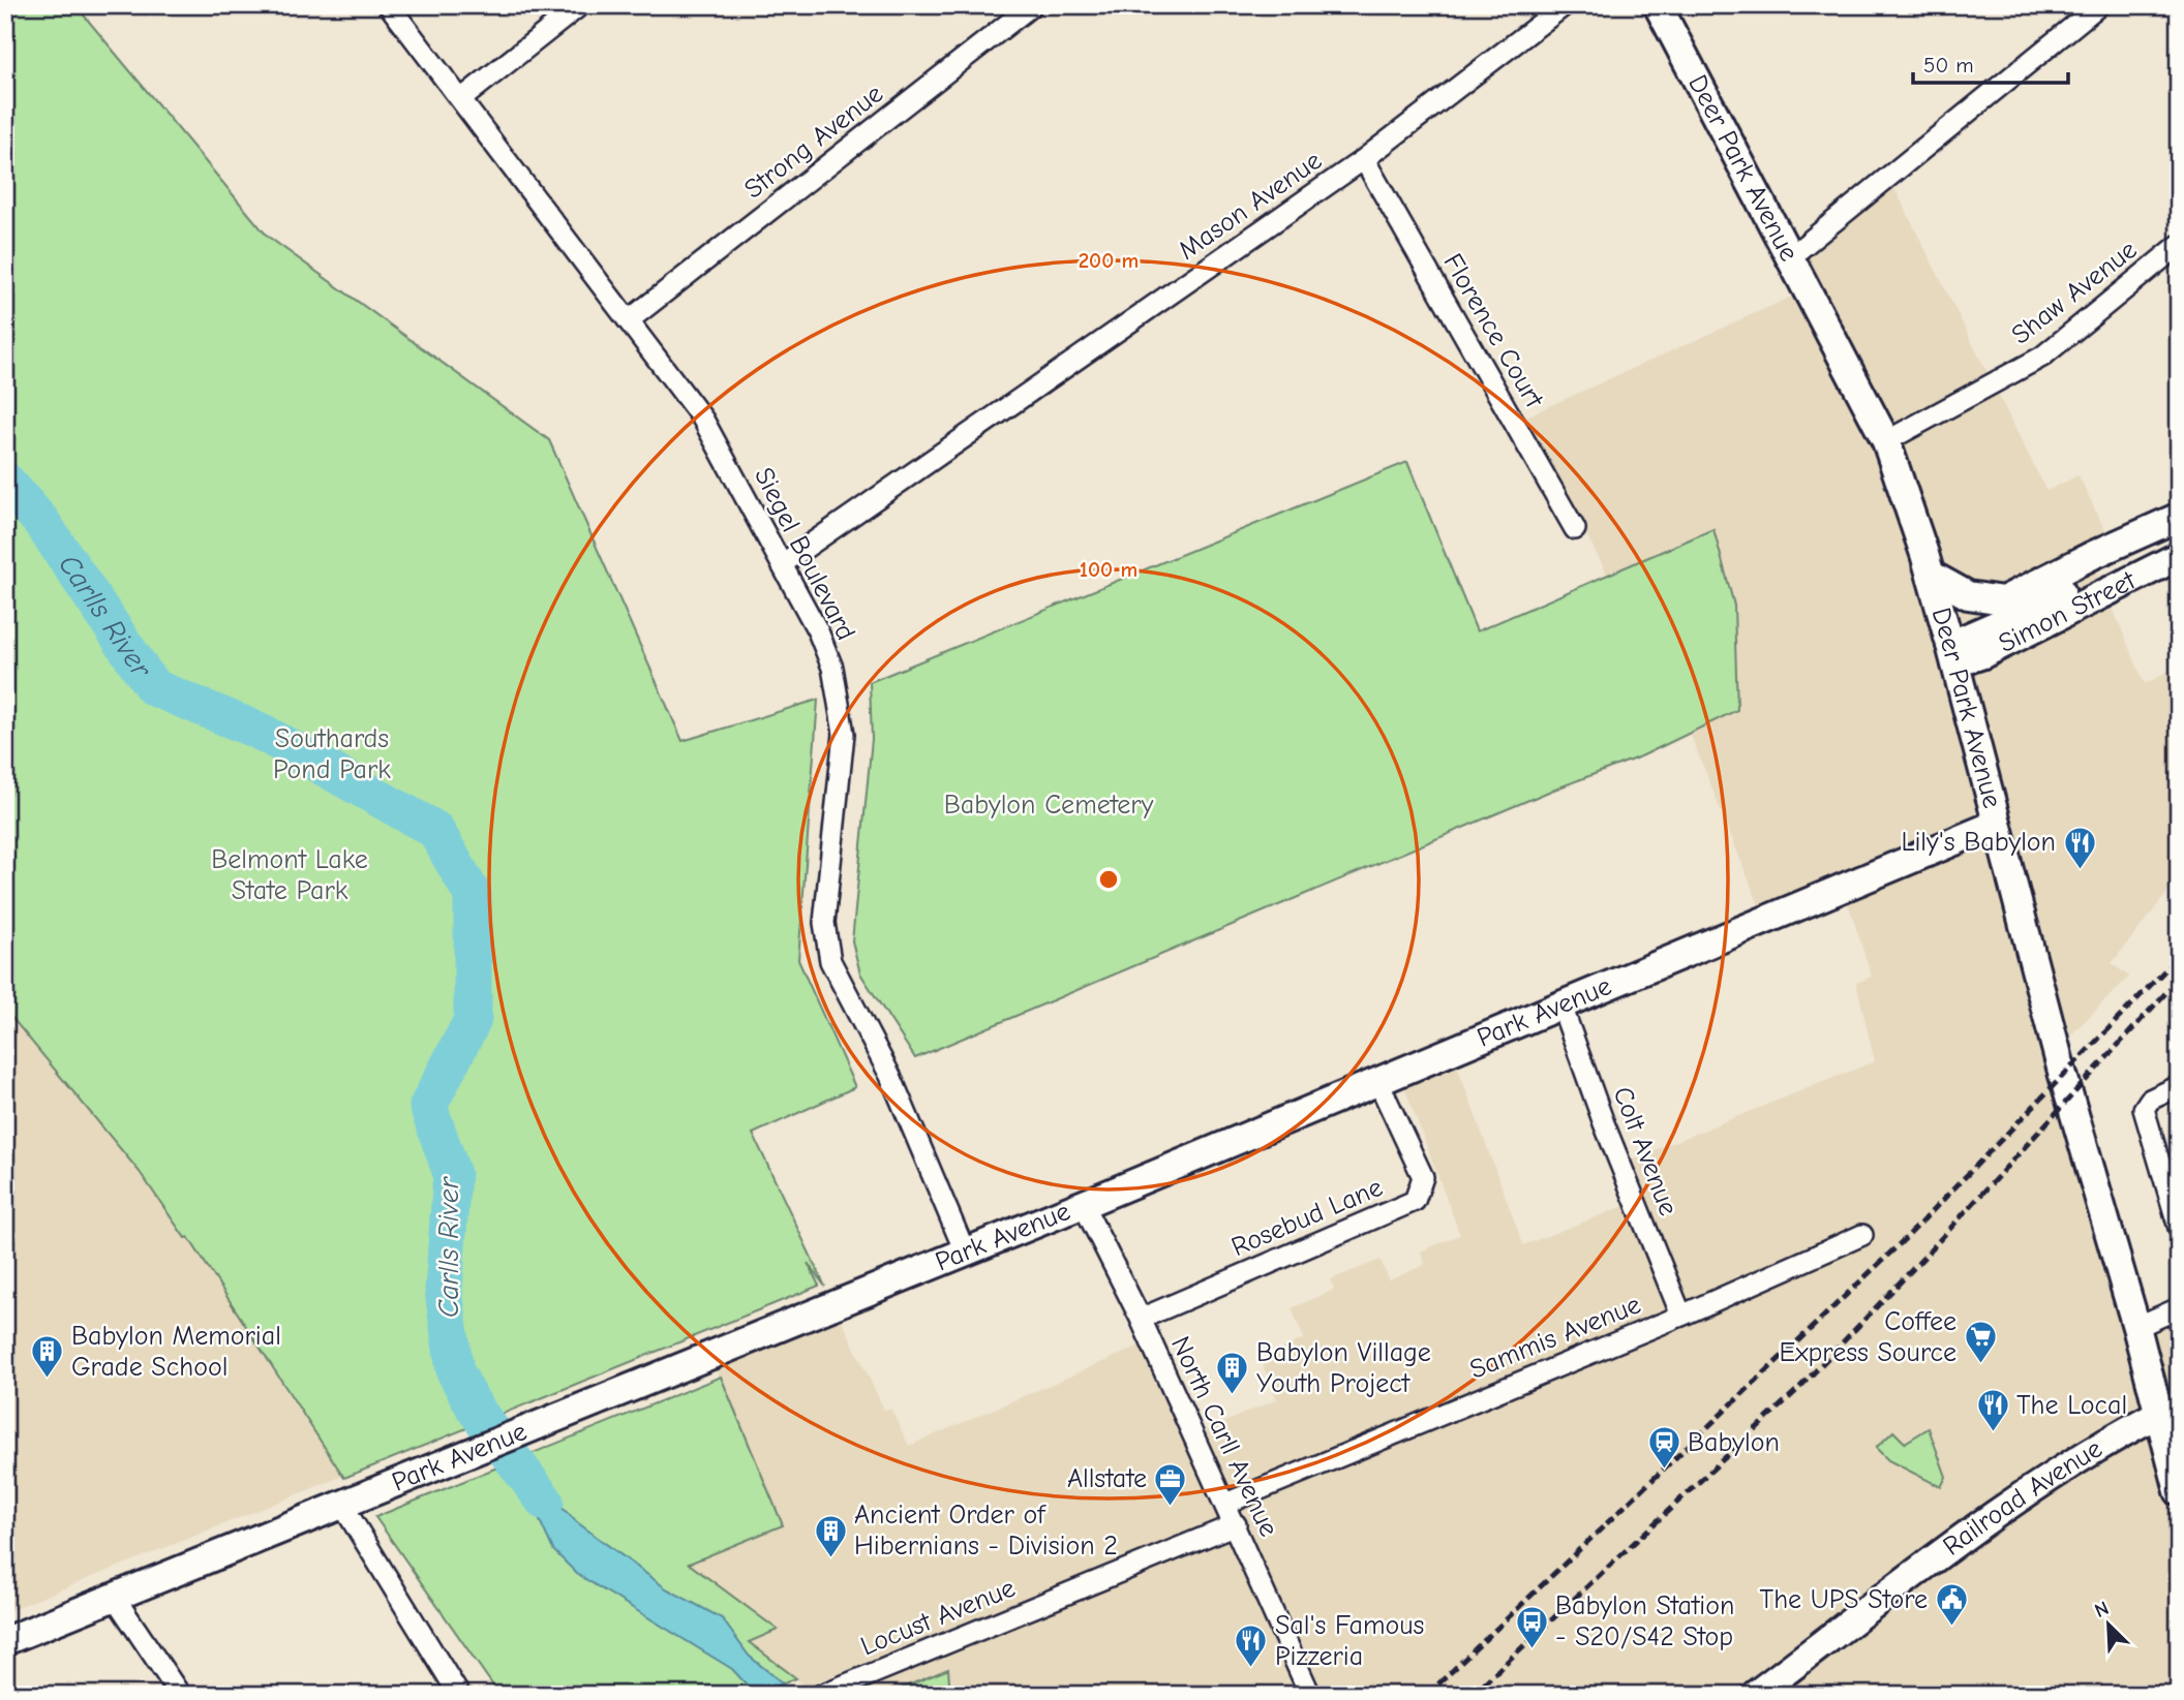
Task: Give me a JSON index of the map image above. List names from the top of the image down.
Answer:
{
  "streets": {
    "main road": [
      "Deer Park Avenue",
      "Simon Street",
      "Park Avenue",
      "Railroad Avenue"
    ],
    "street": [
      "Strong Avenue",
      "Mason Avenue",
      "Shaw Avenue",
      "Florence Court",
      "Siegel Boulevard",
      "Colt Avenue",
      "Rosebud Lane",
      "Sammis Avenue",
      "North Carll Avenue",
      "Locust Avenue"
    ]
  },
  "crossings": [
    ["Strong Avenue", "Siegel Boulevard"],
    ["Deer Park Avenue", "Shaw Avenue"],
    ["Deer Park Avenue", "Simon Street"],
    ["Deer Park Avenue", "Park Avenue"],
    ["Deer Park Avenue", "Railroad Avenue"],
    ["Mason Avenue", "Florence Court"],
    ["Mason Avenue", "Siegel Boulevard"],
    ["Siegel Boulevard", "Park Avenue"],
    ["Park Avenue", "Colt Avenue"],
    ["Park Avenue", "Rosebud Lane"],
    ["Park Avenue", "North Carll Avenue"],
    ["Colt Avenue", "Sammis Avenue"],
    ["Rosebud Lane", "North Carll Avenue"],
    ["Sammis Avenue", "North Carll Avenue"],
    ["North Carll Avenue", "Locust Avenue"]
  ],
  "water": ["Carlls River"],
  "parks": ["Southards Pond Park", "Babylon Cemetery", "Belmont Lake State Park"],
  "places": {
    "restaurant": ["Lily's Babylon", "The Local", "Sal's Famous Pizzeria"],
    "supermarket": ["Coffee Express Source"],
    "building": ["Babylon Memorial Grade School", "Babylon Village Youth Project", "Ancient Order of Hibernians - Division 2"],
    "station": ["Babylon"],
    "office": ["Allstate"],
    "public building": ["The UPS Store"],
    "bus stop": ["Babylon Station - S20/S42 Stop"]
  },
  "scale_bar": "50 m",
  "north": "top left",
  "rings": ["200 m", "100 m"]
}
